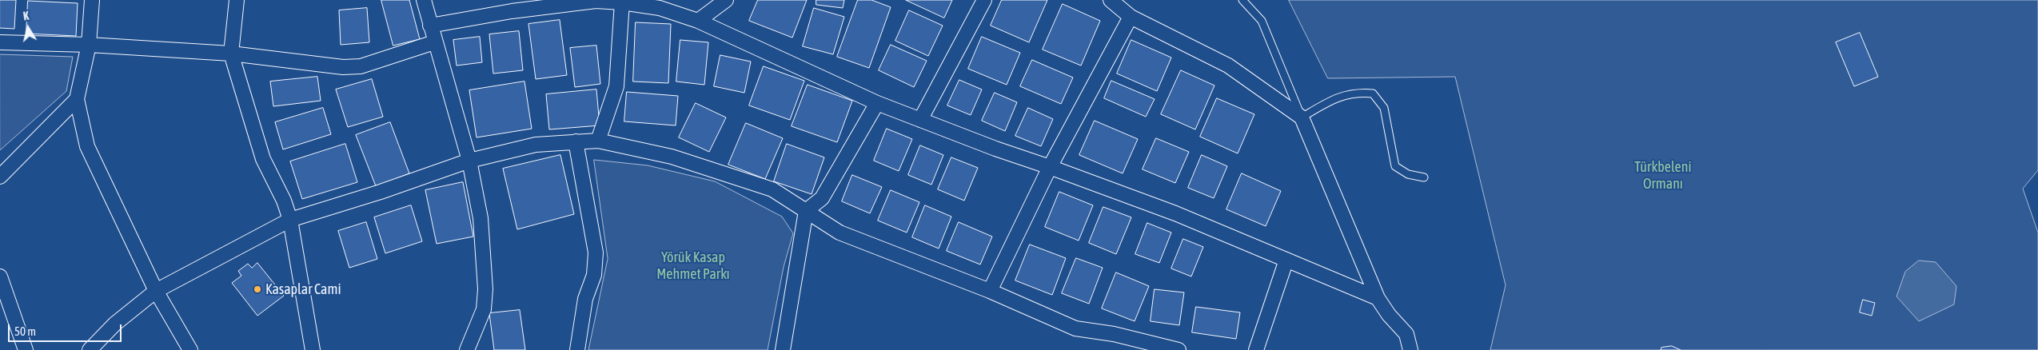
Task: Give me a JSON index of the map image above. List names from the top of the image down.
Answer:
{
  "parks": ["Türkbeleni Ormanı", "Yörük Kasap Mehmet Parkı"],
  "places": ["Kasaplar Cami"],
  "scale_bar": "50 m",
  "north": "top"
}
